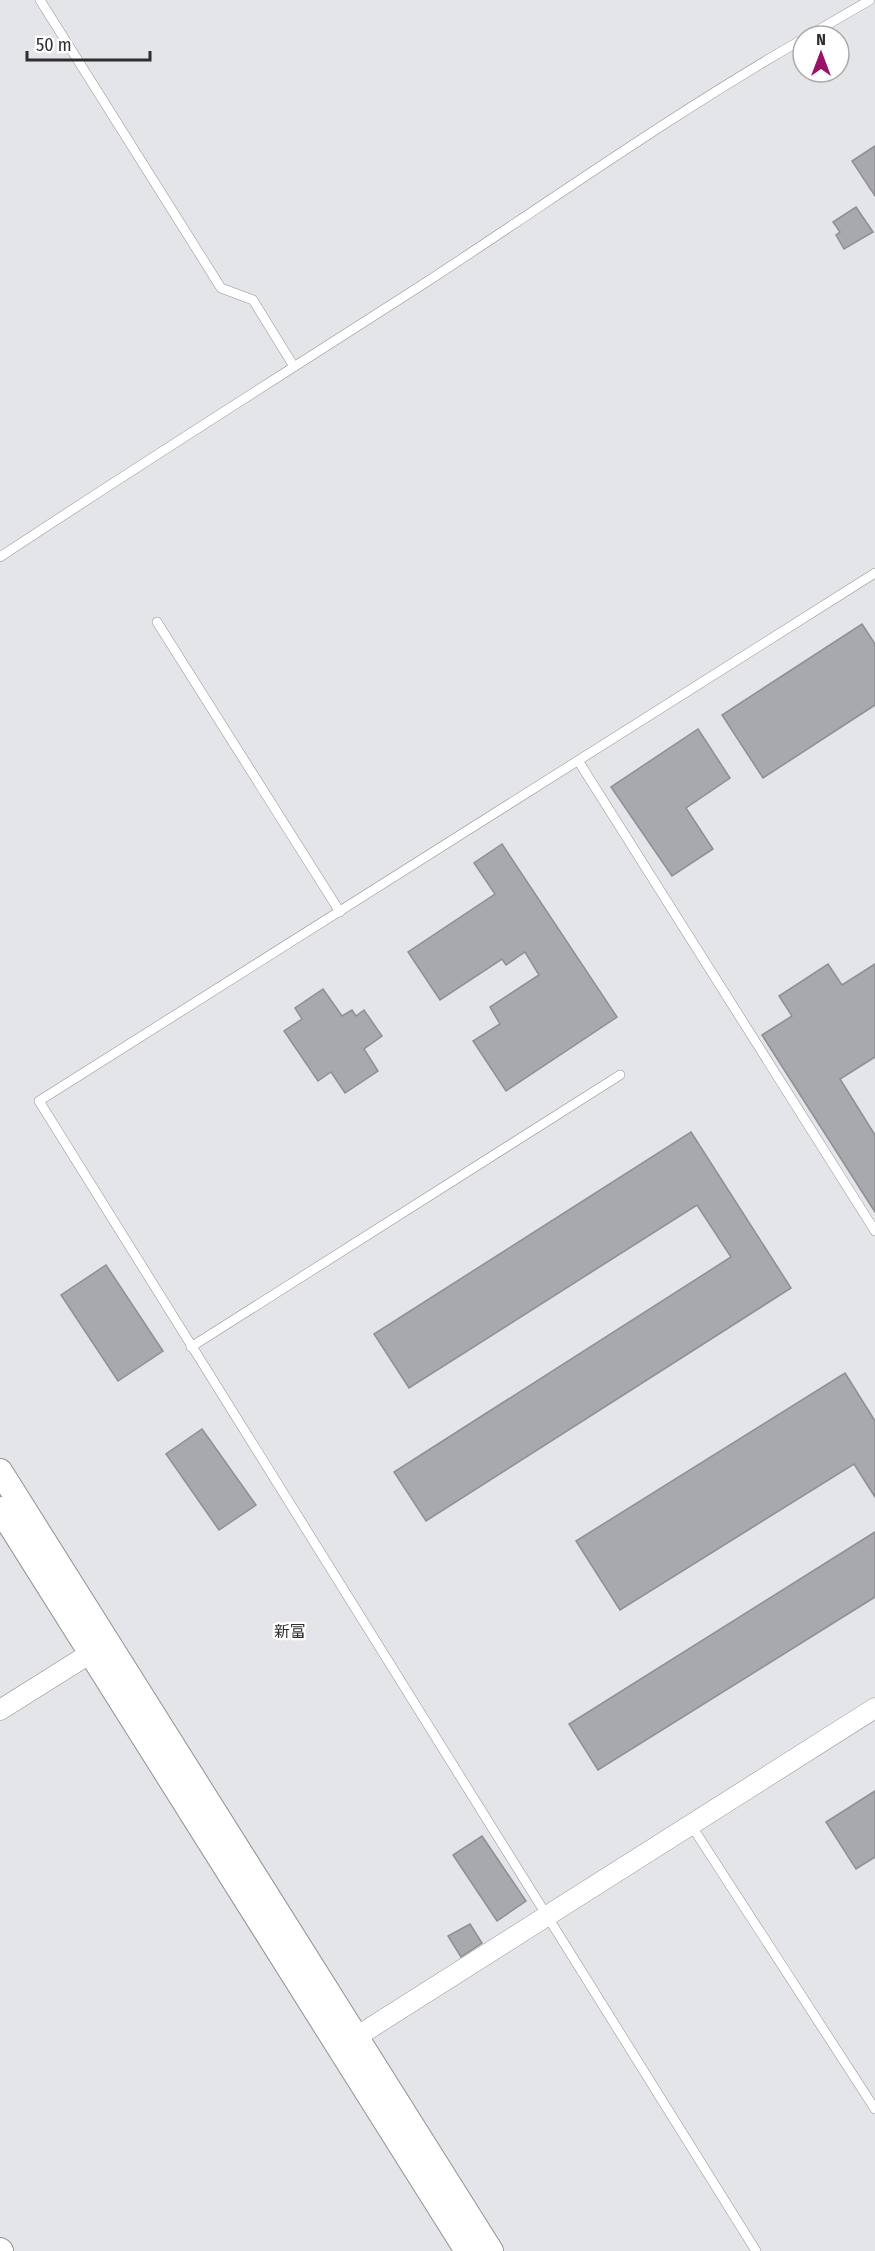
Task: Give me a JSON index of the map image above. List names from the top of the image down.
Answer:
{
  "districts": ["新富"],
  "scale_bar": "50 m",
  "north": "top"
}
